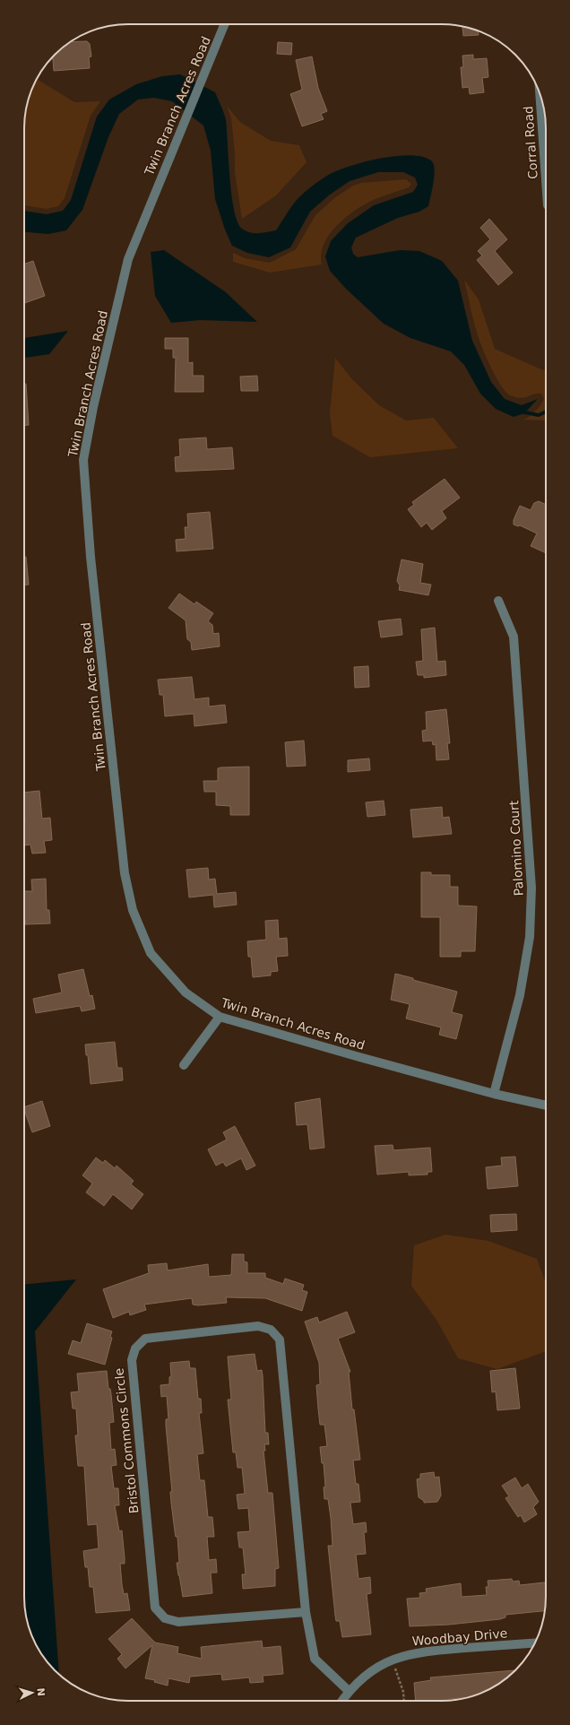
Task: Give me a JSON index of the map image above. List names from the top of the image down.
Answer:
{
  "streets": {
    "street": [
      "Twin Branch Acres Road",
      "Corral Road",
      "Palomino Court",
      "Bristol Commons Circle",
      "Woodbay Drive"
    ]
  },
  "crossings": [
    ["Twin Branch Acres Road", "Palomino Court"],
    ["Bristol Commons Circle", "Woodbay Drive"]
  ],
  "north": "right"
}
